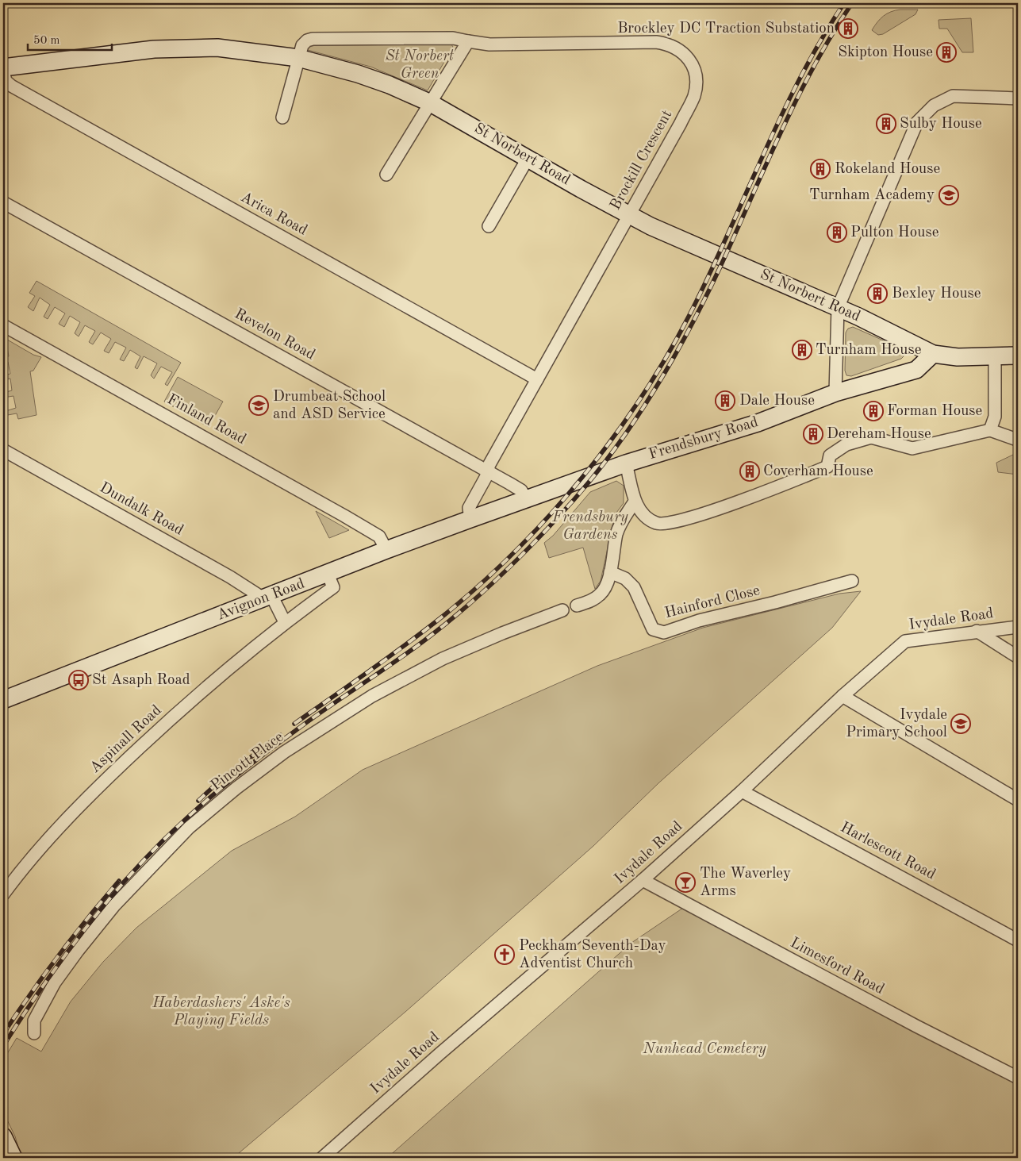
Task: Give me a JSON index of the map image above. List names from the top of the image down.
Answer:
{
  "streets": {
    "street": [
      "St Norbert Road",
      "Brockill Crescent",
      "Arica Road",
      "Revelon Road",
      "Finland Road",
      "Frendsbury Road",
      "Dundalk Road",
      "Avignon Road",
      "Hainford Close",
      "Ivydale Road",
      "Aspinall Road",
      "Pincott Place",
      "Harlescott Road",
      "Limesford Road"
    ]
  },
  "crossings": [
    ["St Norbert Road", "Brockill Crescent"],
    ["St Norbert Road", "Frendsbury Road"],
    ["Brockill Crescent", "Arica Road"],
    ["Brockill Crescent", "Revelon Road"],
    ["Revelon Road", "Frendsbury Road"],
    ["Finland Road", "Avignon Road"],
    ["Frendsbury Road", "Avignon Road"],
    ["Dundalk Road", "Avignon Road"],
    ["Avignon Road", "Aspinall Road"],
    ["Ivydale Road", "Harlescott Road"],
    ["Ivydale Road", "Limesford Road"]
  ],
  "parks": [
    "St Norbert Green",
    "Frendsbury Gardens",
    "Haberdashers' Aske's Playing Fields",
    "Nunhead Cemetery"
  ],
  "places": {
    "building": [
      "Brockley DC Traction Substation",
      "Skipton House",
      "Sulby House",
      "Rokeland House",
      "Pulton House",
      "Bexley House",
      "Turnham House",
      "Dale House",
      "Forman House",
      "Dereham House",
      "Coverham House"
    ],
    "school or university": ["Turnham Academy", "Drumbeat School and ASD Service", "Ivydale Primary School"],
    "bus stop": ["St Asaph Road"],
    "bar": ["The Waverley Arms"],
    "church": ["Peckham Seventh-Day Adventist Church"]
  },
  "scale_bar": "50 m"
}
